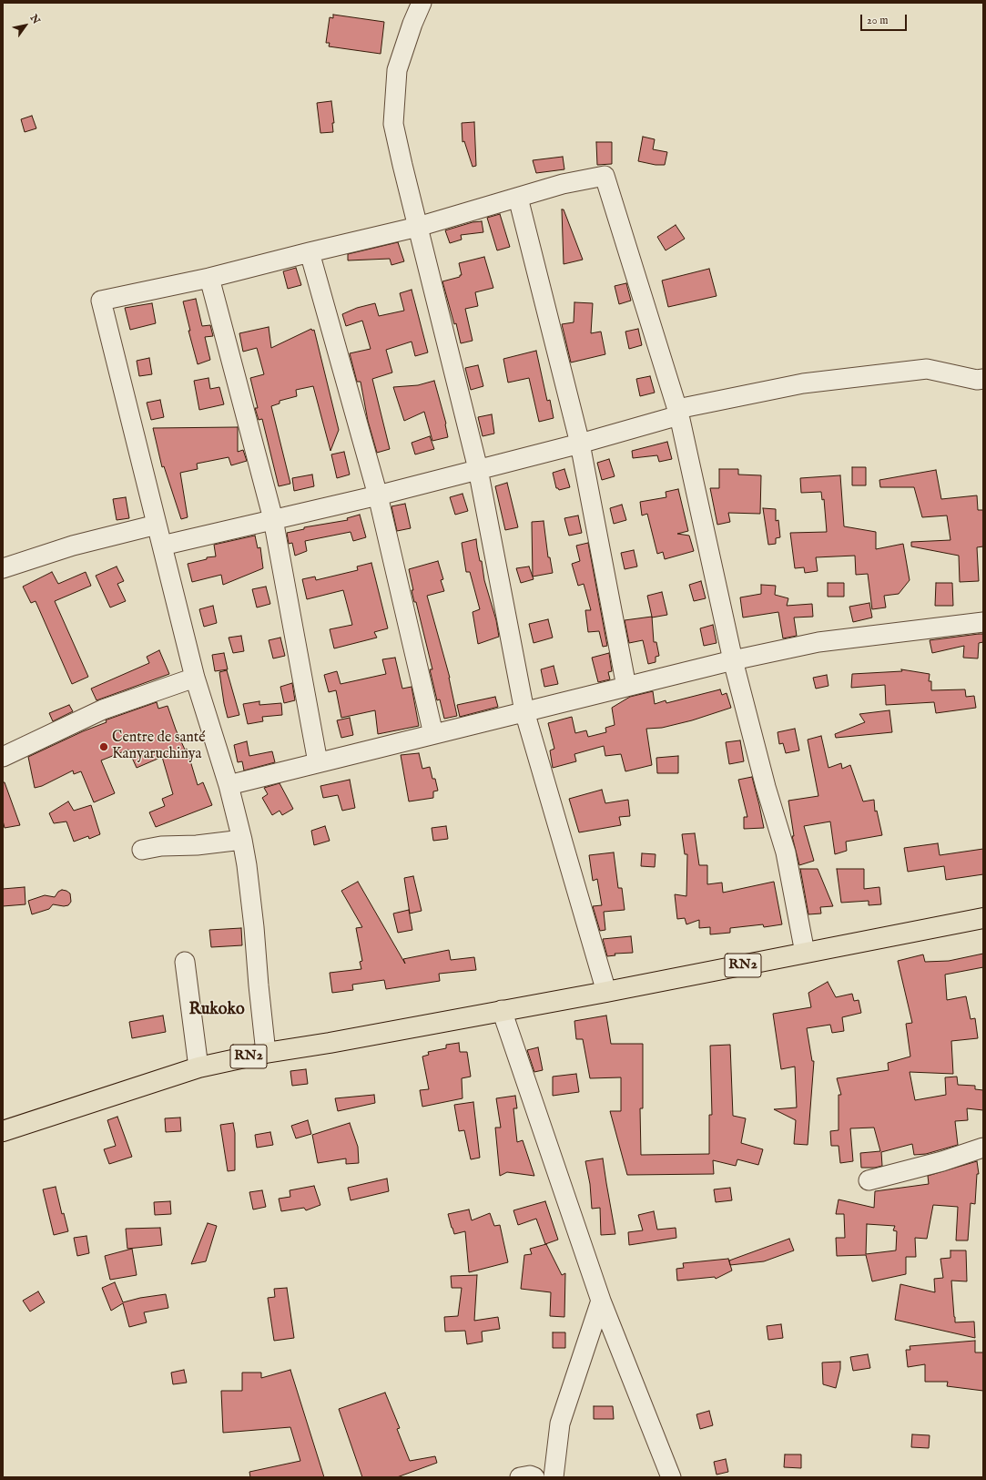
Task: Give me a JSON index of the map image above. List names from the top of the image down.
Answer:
{
  "streets": {
    "highway": ["RN2"]
  },
  "districts": ["Rukoko"],
  "places": ["Centre de santé Kanyaruchinya"],
  "scale_bar": "20 m",
  "north": "top right"
}
